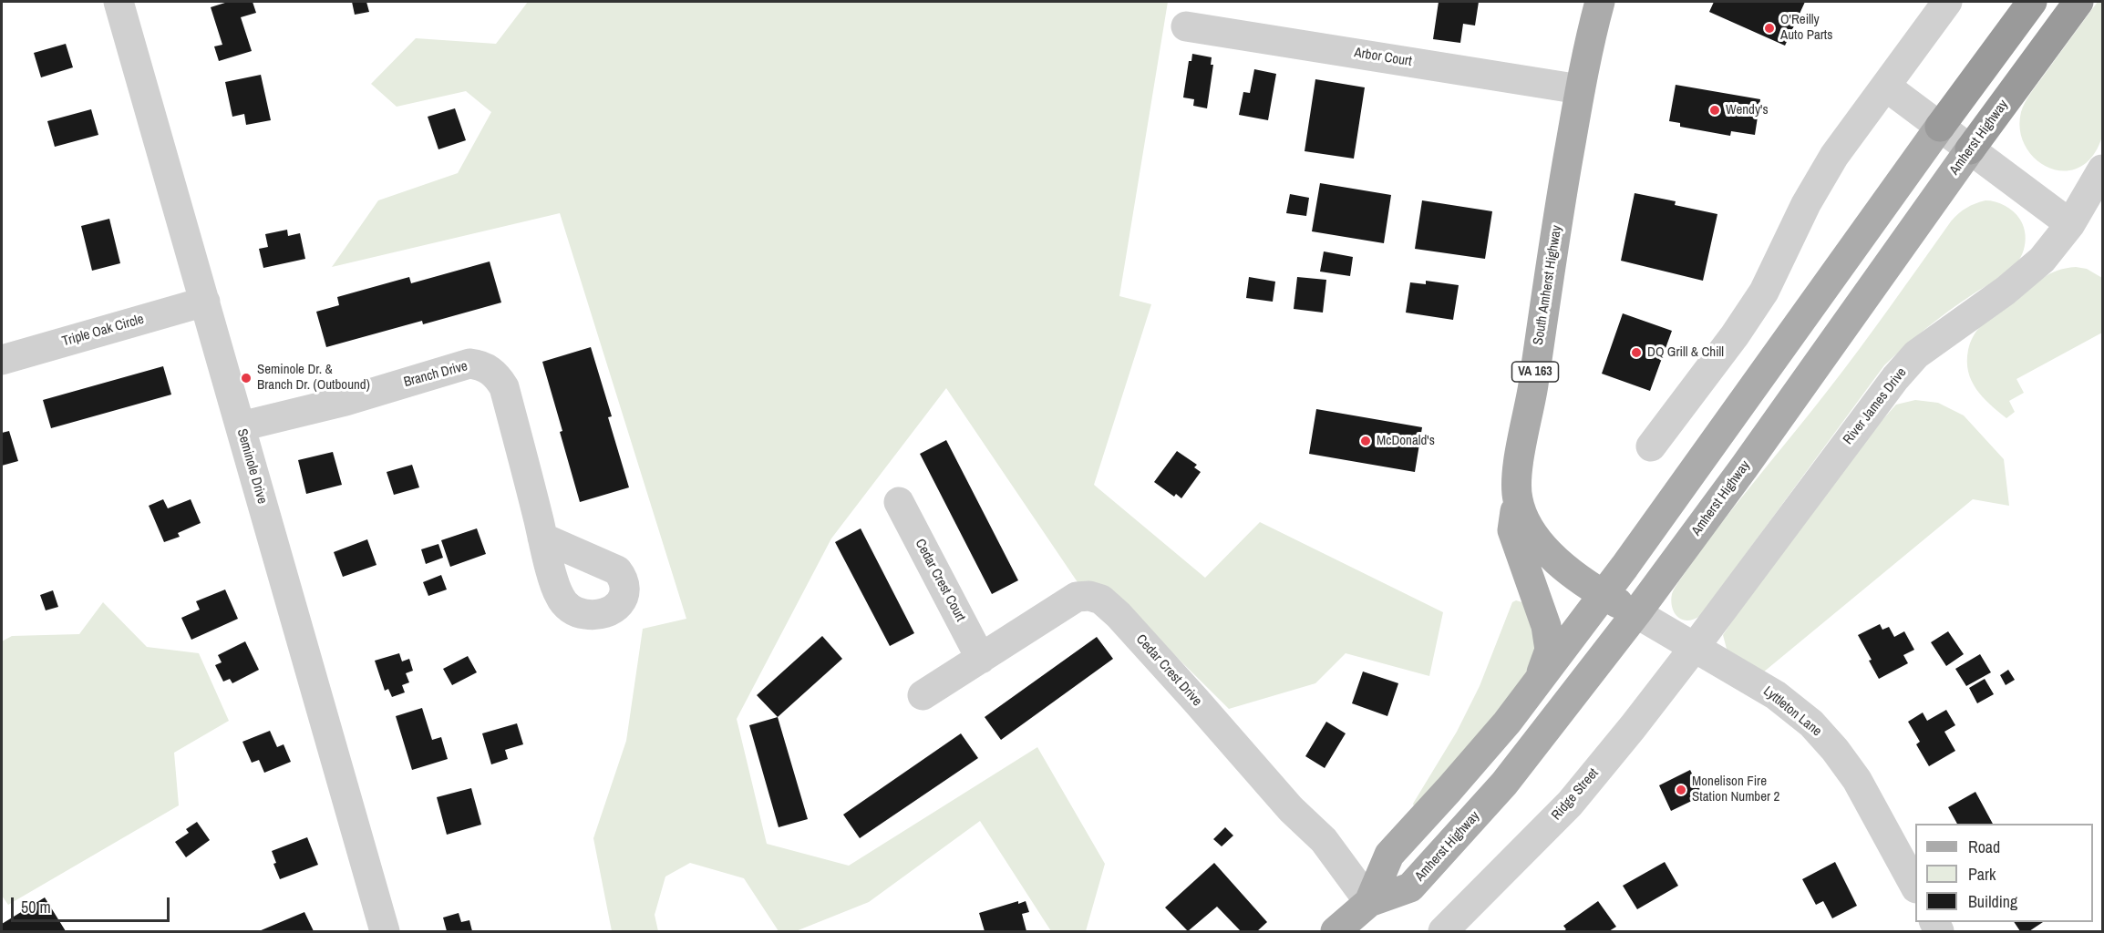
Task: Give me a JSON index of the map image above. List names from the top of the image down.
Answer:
{
  "streets": {
    "highway": ["Amherst Highway"],
    "main road": ["South Amherst Highway", "VA 163"],
    "street": [
      "Arbor Court",
      "Triple Oak Circle",
      "Branch Drive",
      "River James Drive",
      "Seminole Drive",
      "Cedar Crest Court",
      "Cedar Crest Drive",
      "Lyttleton Lane",
      "Ridge Street"
    ]
  },
  "crossings": [
    ["Arbor Court", "South Amherst Highway"],
    ["Amherst Highway", "South Amherst Highway"],
    ["Amherst Highway", "Cedar Crest Drive"],
    ["Amherst Highway", "Lyttleton Lane"],
    ["South Amherst Highway", "Lyttleton Lane"],
    ["Triple Oak Circle", "Seminole Drive"],
    ["Branch Drive", "Seminole Drive"],
    ["River James Drive", "Lyttleton Lane"],
    ["River James Drive", "Ridge Street"],
    ["Cedar Crest Court", "Cedar Crest Drive"],
    ["Lyttleton Lane", "Ridge Street"]
  ],
  "places": [
    "O'Reilly Auto Parts",
    "Wendy's",
    "DQ Grill & Chill",
    "Seminole Dr. & Branch Dr. (Outbound)",
    "McDonald's",
    "Monelison Fire Station Number 2"
  ],
  "legend": ["Road", "Park", "Building"],
  "scale_bar": "50 m"
}
